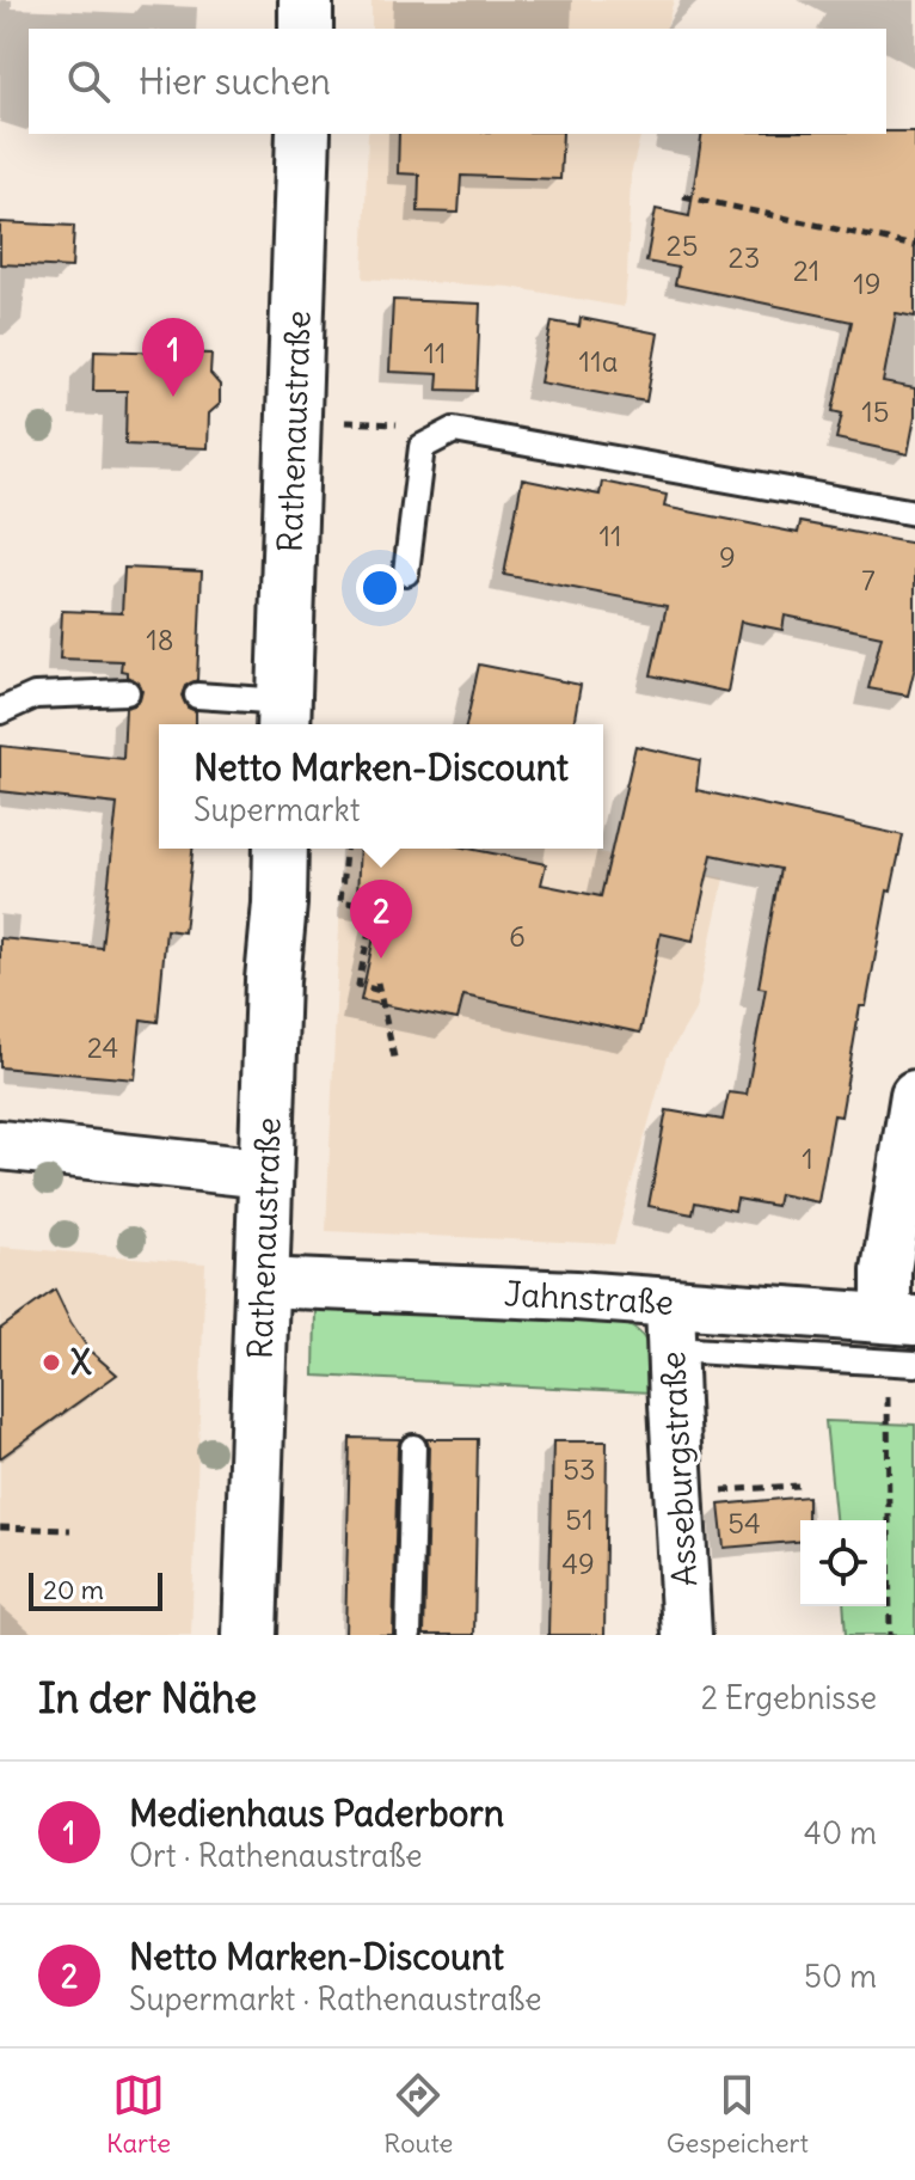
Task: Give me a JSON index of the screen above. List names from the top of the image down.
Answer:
{
  "streets": {
    "street": ["Rathenaustraße", "Jahnstraße", "Asseburgstraße"]
  },
  "crossings": [
    ["Rathenaustraße", "Jahnstraße"],
    ["Jahnstraße", "Asseburgstraße"]
  ],
  "places": ["X"],
  "house_numbers": [
    "25",
    "23",
    "21",
    "19",
    "11",
    "11a",
    "15",
    "11",
    "9",
    "7",
    "18",
    "6",
    "24",
    "1",
    "53",
    "51",
    "54",
    "49"
  ],
  "scale_bar": "20 m",
  "page": {
    "search": "Hier suchen",
    "pins": ["1", "2"],
    "popup": ["Netto Marken-Discount", "Supermarkt"],
    "scale": "20 m",
    "heading": ["In der Nähe", "2 Ergebnisse"],
    "list": [
      {
        "mark": "1",
        "name": "Medienhaus Paderborn",
        "note": "Ort · Rathenaustraße",
        "value": "40 m"
      },
      {
        "mark": "2",
        "name": "Netto Marken-Discount",
        "note": "Supermarkt · Rathenaustraße",
        "value": "50 m"
      }
    ],
    "nav": ["Karte", "Route", "Gespeichert"]
  }
}
